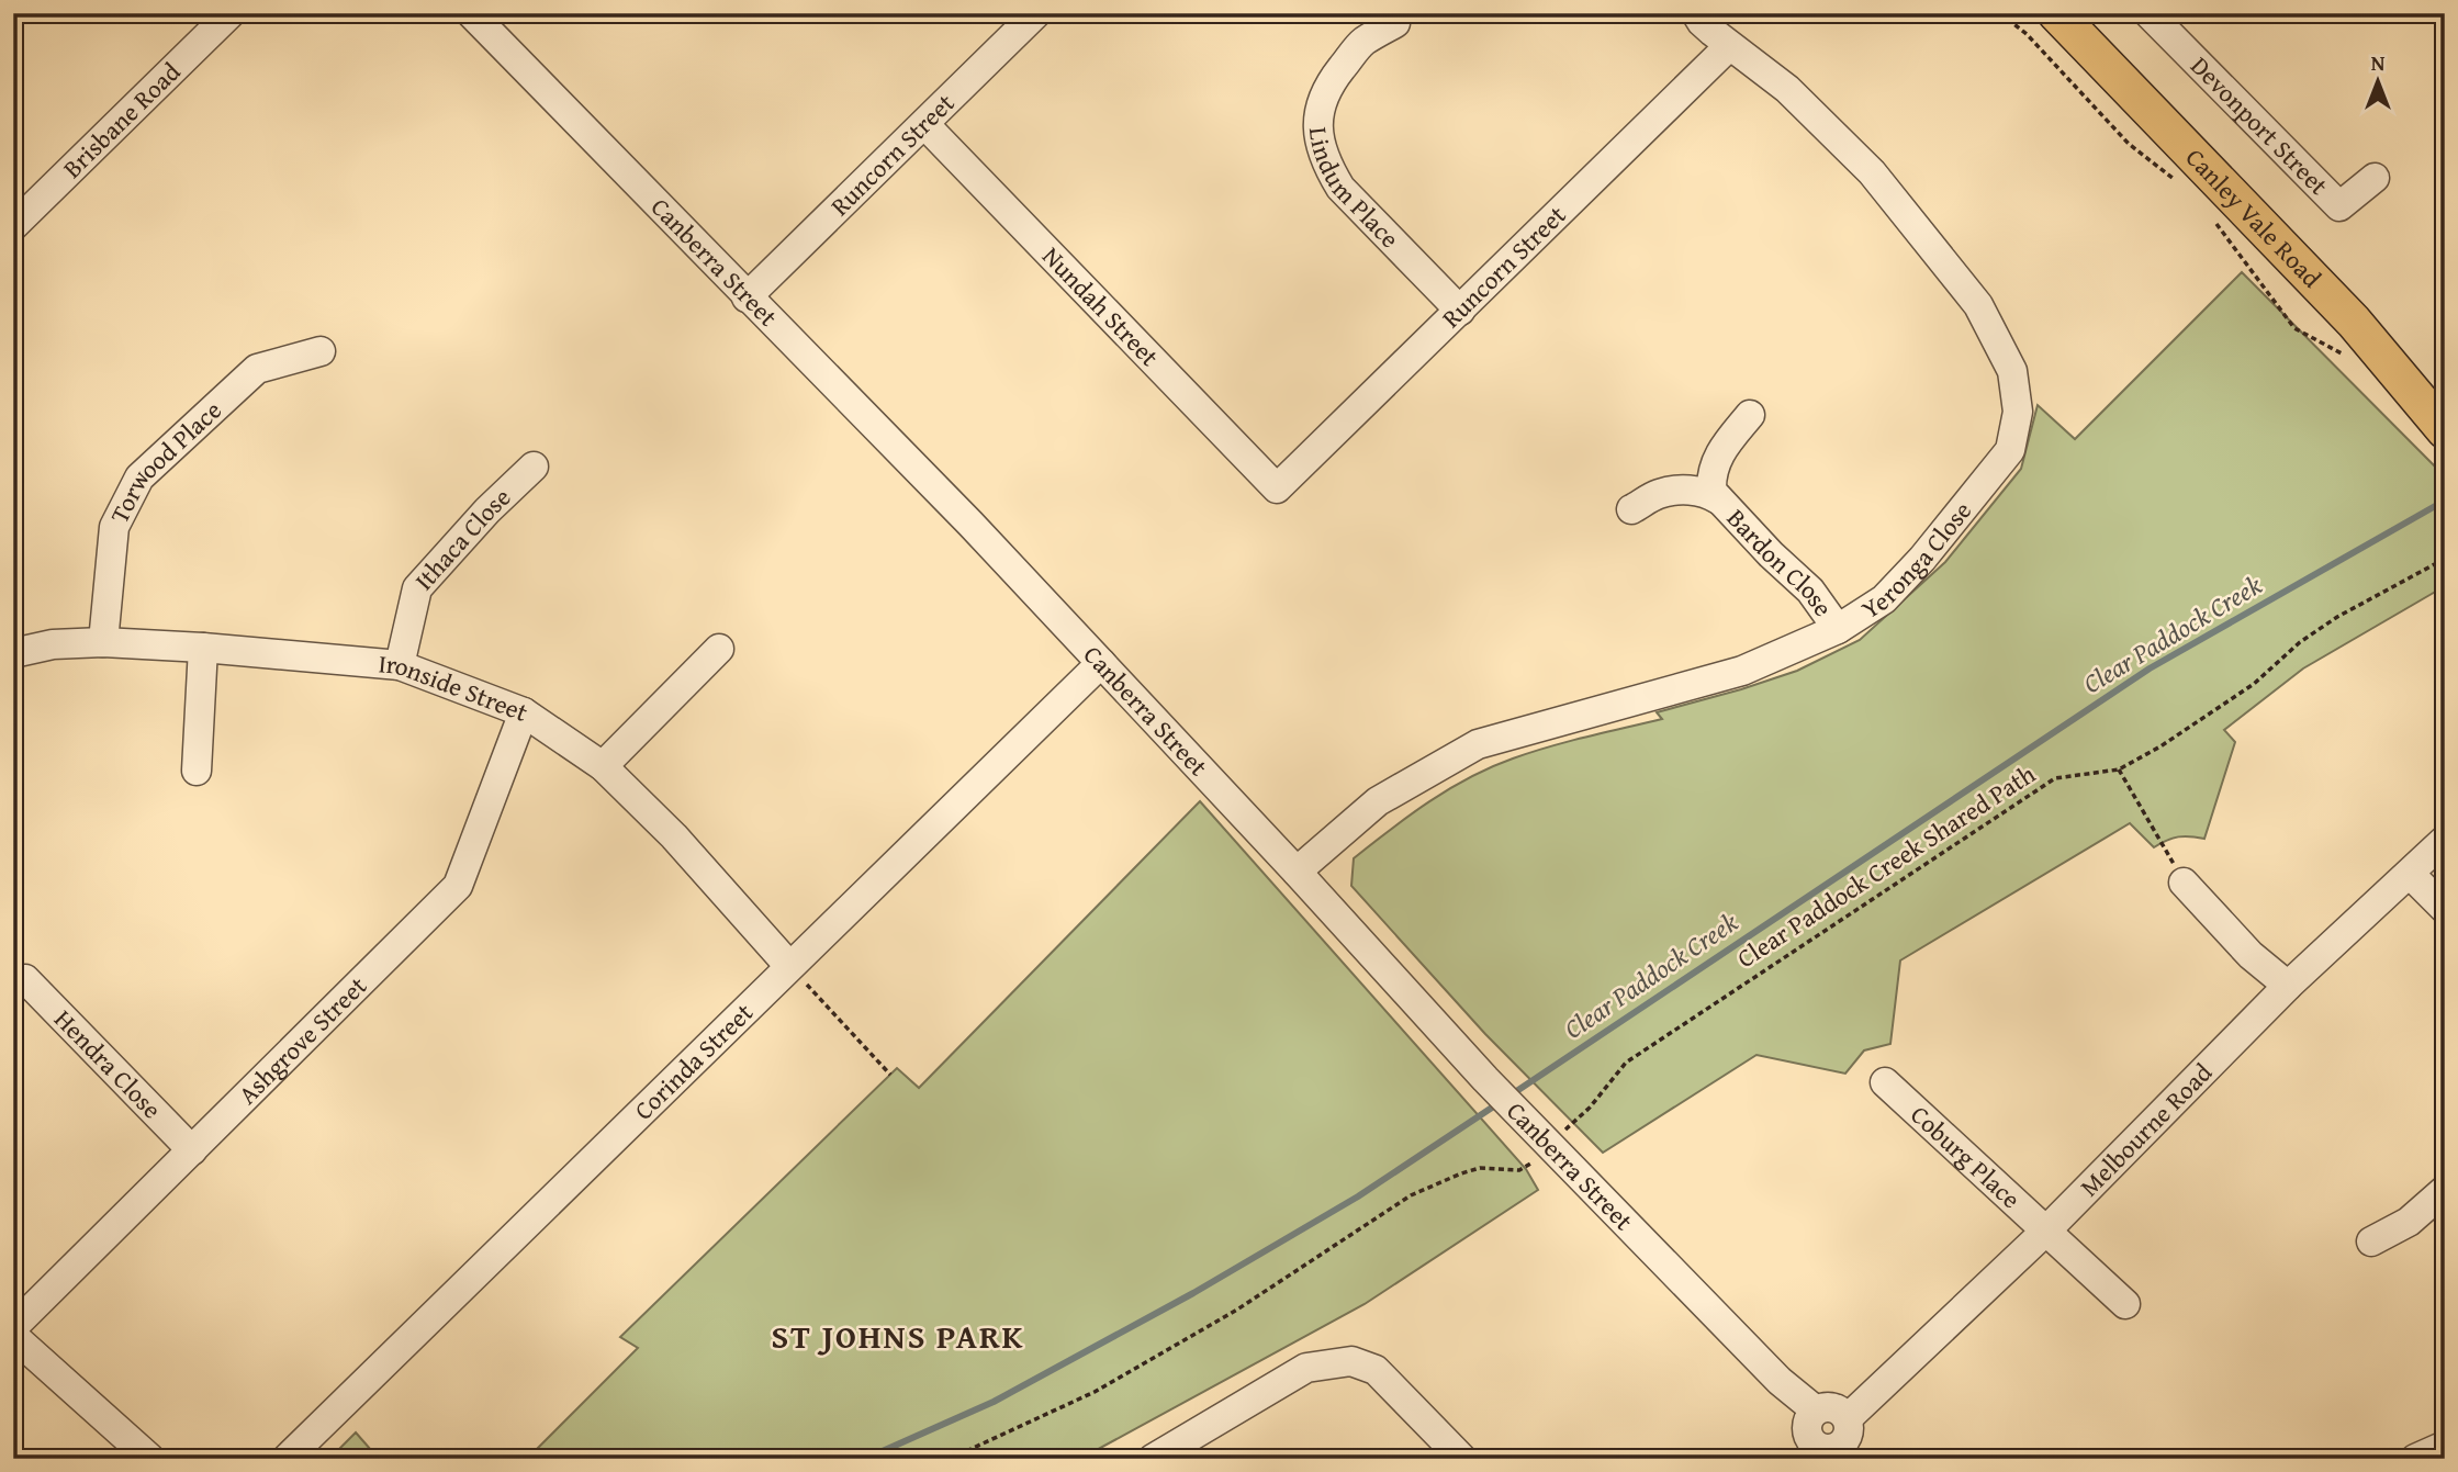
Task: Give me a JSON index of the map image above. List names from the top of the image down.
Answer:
{
  "streets": {
    "main road": ["Canley Vale Road"],
    "street": [
      "Brisbane Road",
      "Devonport Street",
      "Runcorn Street",
      "Lindum Place",
      "Canberra Street",
      "Nundah Street",
      "Torwood Place",
      "Ithaca Close",
      "Yeronga Close",
      "Bardon Close",
      "Ironside Street",
      "Ashgrove Street",
      "Corinda Street",
      "Hendra Close",
      "Melbourne Road",
      "Coburg Place"
    ],
    "path": ["Clear Paddock Creek Shared Path"]
  },
  "crossings": [
    ["Runcorn Street", "Lindum Place"],
    ["Runcorn Street", "Canberra Street"],
    ["Runcorn Street", "Nundah Street"],
    ["Runcorn Street", "Yeronga Close"],
    ["Canberra Street", "Yeronga Close"],
    ["Canberra Street", "Corinda Street"],
    ["Canberra Street", "Melbourne Road"],
    ["Torwood Place", "Ironside Street"],
    ["Ithaca Close", "Ironside Street"],
    ["Yeronga Close", "Bardon Close"],
    ["Ironside Street", "Ashgrove Street"],
    ["Ironside Street", "Corinda Street"],
    ["Ashgrove Street", "Hendra Close"],
    ["Melbourne Road", "Coburg Place"]
  ],
  "districts": ["ST JOHNS PARK"],
  "water": ["Clear Paddock Creek"],
  "north": "top"
}
